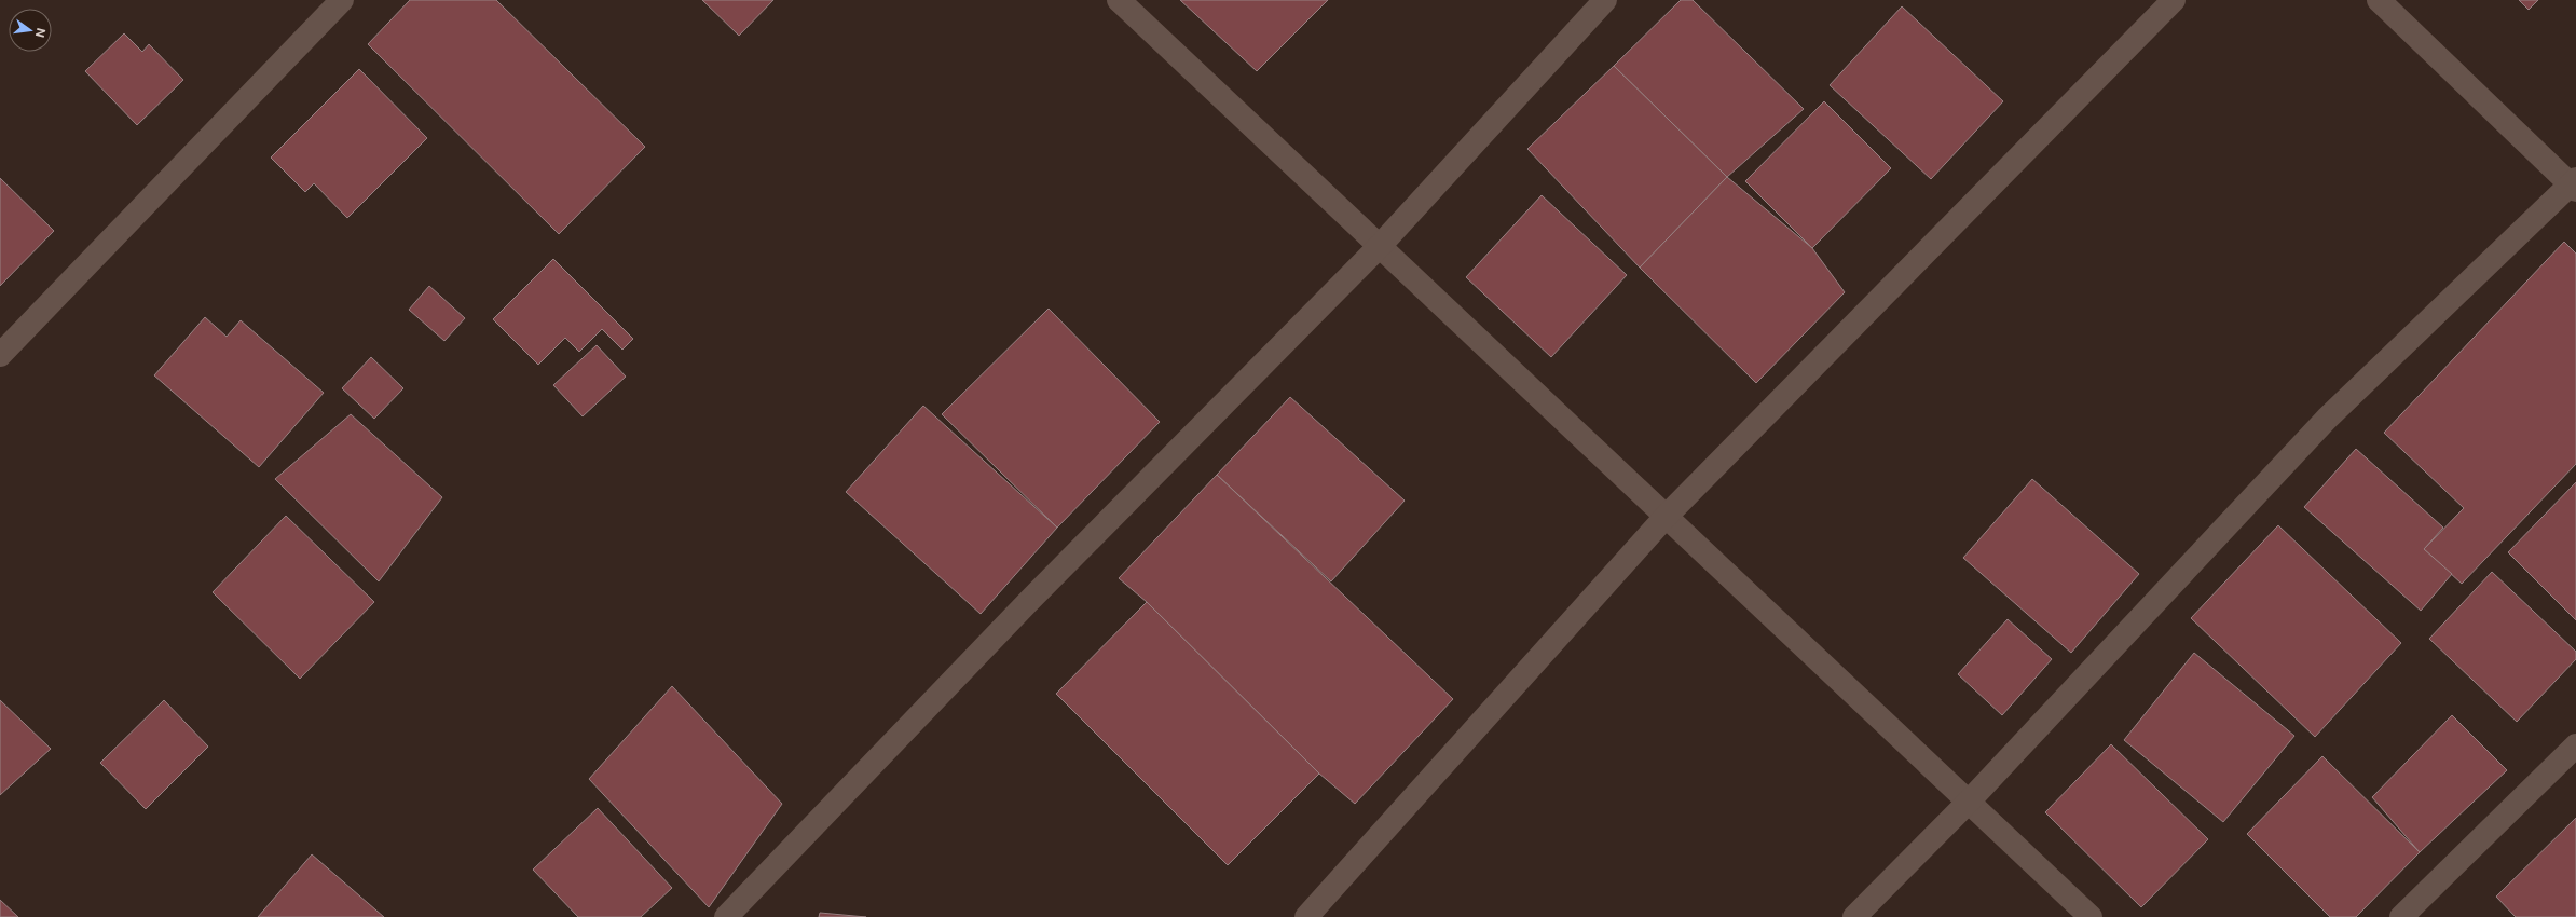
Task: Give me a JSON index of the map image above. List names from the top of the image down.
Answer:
{
  "north": "right"
}
